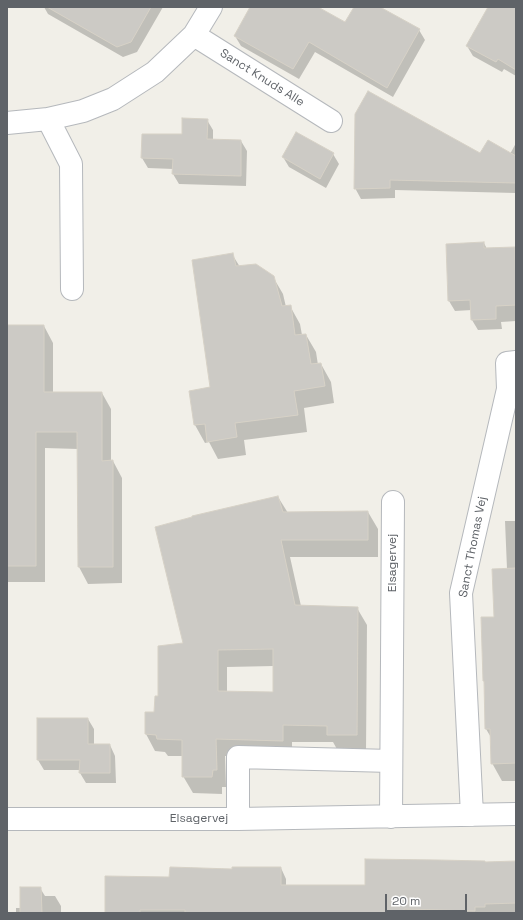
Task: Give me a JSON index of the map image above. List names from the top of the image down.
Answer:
{
  "streets": {
    "street": ["Sanct Knuds Alle", "Sanct Thomas Vej", "Elsagervej"]
  },
  "crossings": [
    ["Sanct Thomas Vej", "Elsagervej"]
  ],
  "scale_bar": "20 m"
}
